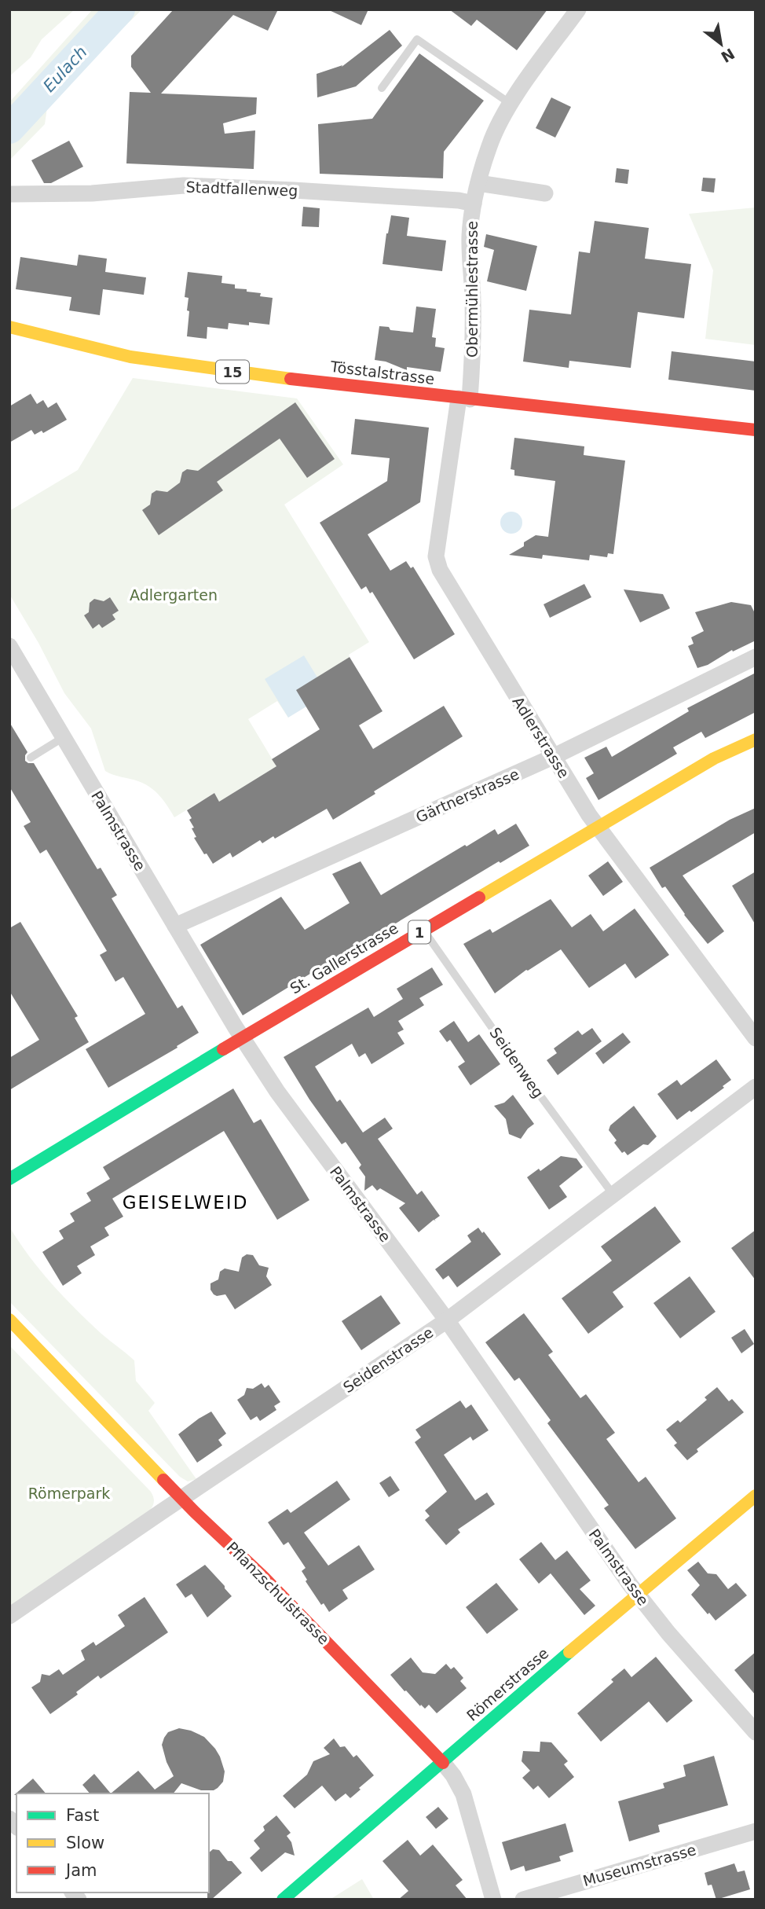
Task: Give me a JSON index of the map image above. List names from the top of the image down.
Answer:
{
  "streets": {
    "main road": [
      "15",
      "Tösstalstrasse",
      "1",
      "St. Gallerstrasse",
      "Pflanzschulstrasse",
      "Römerstrasse"
    ],
    "street": [
      "Stadtfallenweg",
      "Obermühlestrasse",
      "Adlerstrasse",
      "Gärtnerstrasse",
      "Palmstrasse",
      "Seidenstrasse",
      "Museumstrasse"
    ],
    "lane": ["Seidenweg"]
  },
  "crossings": [
    ["Stadtfallenweg", "Obermühlestrasse"],
    ["Obermühlestrasse", "Tösstalstrasse"],
    ["Obermühlestrasse", "Adlerstrasse"],
    ["Tösstalstrasse", "Adlerstrasse"],
    ["Adlerstrasse", "Gärtnerstrasse"],
    ["Adlerstrasse", "St. Gallerstrasse"],
    ["Gärtnerstrasse", "Palmstrasse"],
    ["Palmstrasse", "St. Gallerstrasse"],
    ["Palmstrasse", "Seidenstrasse"],
    ["Palmstrasse", "Römerstrasse"],
    ["St. Gallerstrasse", "Seidenweg"],
    ["Seidenweg", "Seidenstrasse"],
    ["Seidenstrasse", "Pflanzschulstrasse"],
    ["Pflanzschulstrasse", "Römerstrasse"]
  ],
  "districts": ["GEISELWEID"],
  "water": ["Eulach"],
  "parks": ["Adlergarten", "Römerpark"],
  "legend": ["Fast", "Slow", "Jam"],
  "north": "bottom right"
}
